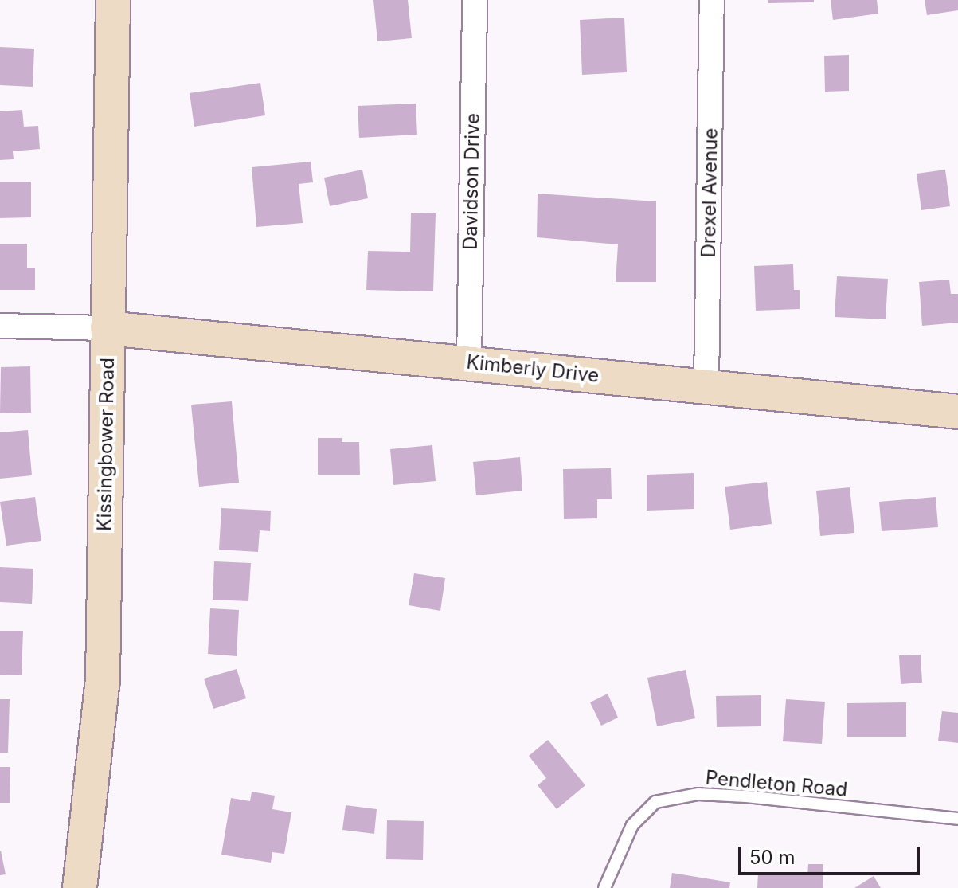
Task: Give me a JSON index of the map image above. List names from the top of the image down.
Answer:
{
  "streets": {
    "street": [
      "Davidson Drive",
      "Drexel Avenue",
      "Kimberly Drive",
      "Kissingbower Road"
    ],
    "lane": ["Pendleton Road"]
  },
  "crossings": [
    ["Davidson Drive", "Kimberly Drive"],
    ["Drexel Avenue", "Kimberly Drive"],
    ["Kimberly Drive", "Kissingbower Road"]
  ],
  "scale_bar": "50 m"
}
